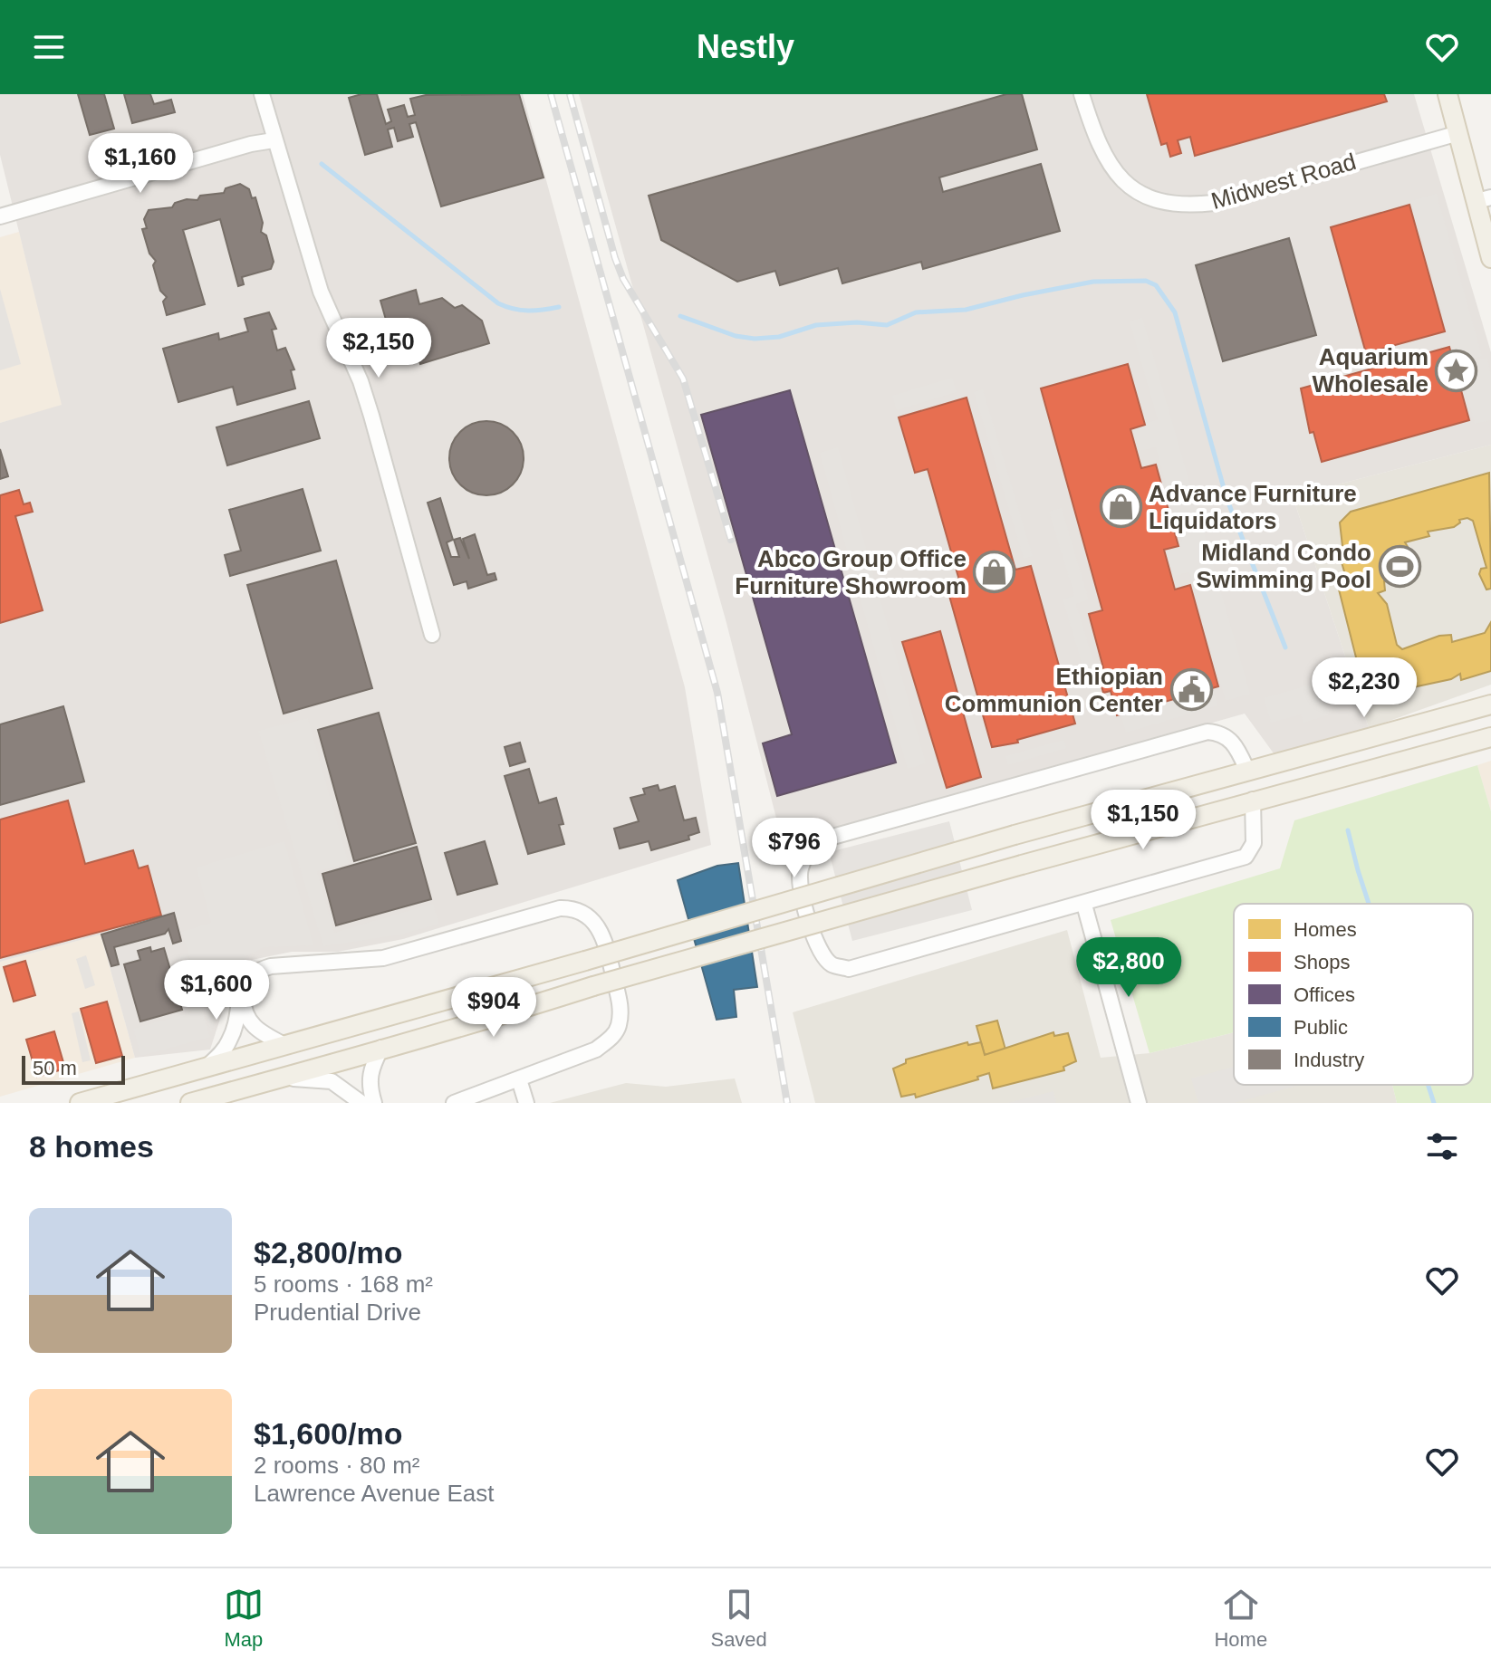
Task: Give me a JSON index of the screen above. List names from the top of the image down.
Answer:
{
  "streets": {
    "street": ["Midwest Road"]
  },
  "places": {
    "place": ["Aquarium Wholesale"],
    "shop": ["Advance Furniture Liquidators", "Abco Group Office Furniture Showroom"],
    "sports": ["Midland Condo Swimming Pool"],
    "public building": ["Ethiopian Communion Center"]
  },
  "legend": [
    "Homes",
    "Shops",
    "Offices",
    "Public",
    "Industry"
  ],
  "scale_bar": "50 m",
  "page": {
    "header": "Nestly",
    "price": [
      "$1,160",
      "$2,150",
      "$2,230",
      "$1,150",
      "$796",
      "$2,800",
      "$1,600",
      "$904"
    ],
    "scale": "50 m",
    "heading": "8 homes",
    "list": [
      {
        "name": "$2,800/mo",
        "note": "5 rooms · 168 m² · Prudential Drive"
      },
      {
        "name": "$1,600/mo",
        "note": "2 rooms · 80 m² · Lawrence Avenue East"
      }
    ],
    "tabs": ["Map", "Saved", "Home"]
  }
}
